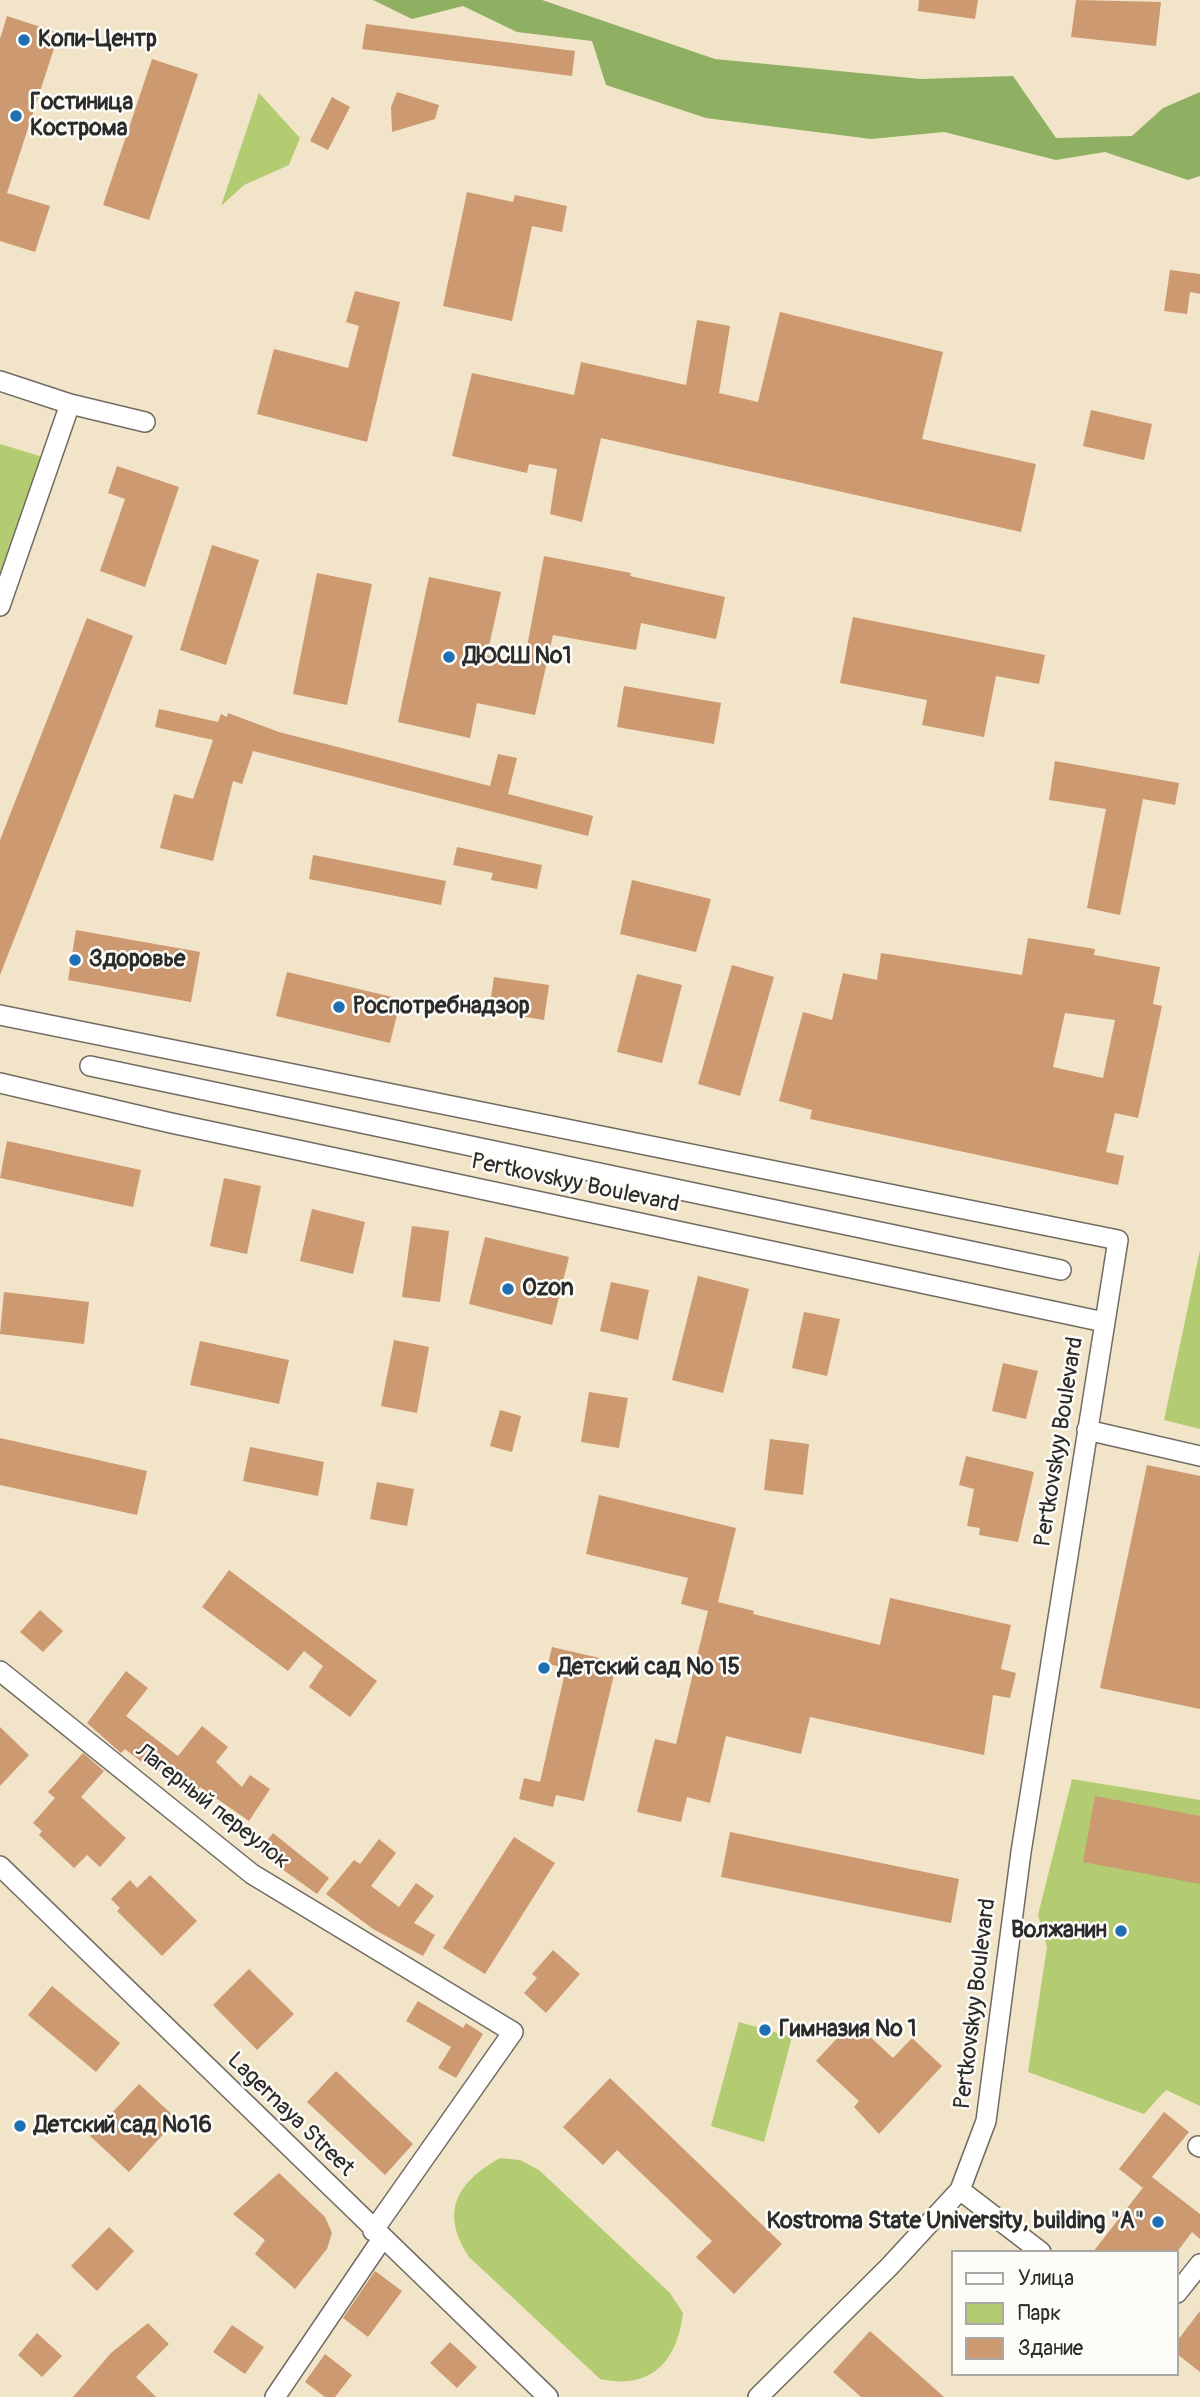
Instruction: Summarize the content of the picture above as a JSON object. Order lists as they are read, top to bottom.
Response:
{
  "streets": {
    "street": ["Pertkovskyy Boulevard", "Лагерный переулок", "Lagernaya Street"]
  },
  "crossings": [
    ["Лагерный переулок", "Lagernaya Street"]
  ],
  "places": [
    "Копи-Центр",
    "Гостиница Кострома",
    "ДЮСШ №1",
    "Здоровье",
    "Роспотребнадзор",
    "Ozon",
    "Детский сад № 15",
    "Волжанин",
    "Гимназия № 1",
    "Детский сад №16",
    "Kostroma State University, building \"A\""
  ],
  "legend": ["Улица", "Парк", "Здание"]
}
